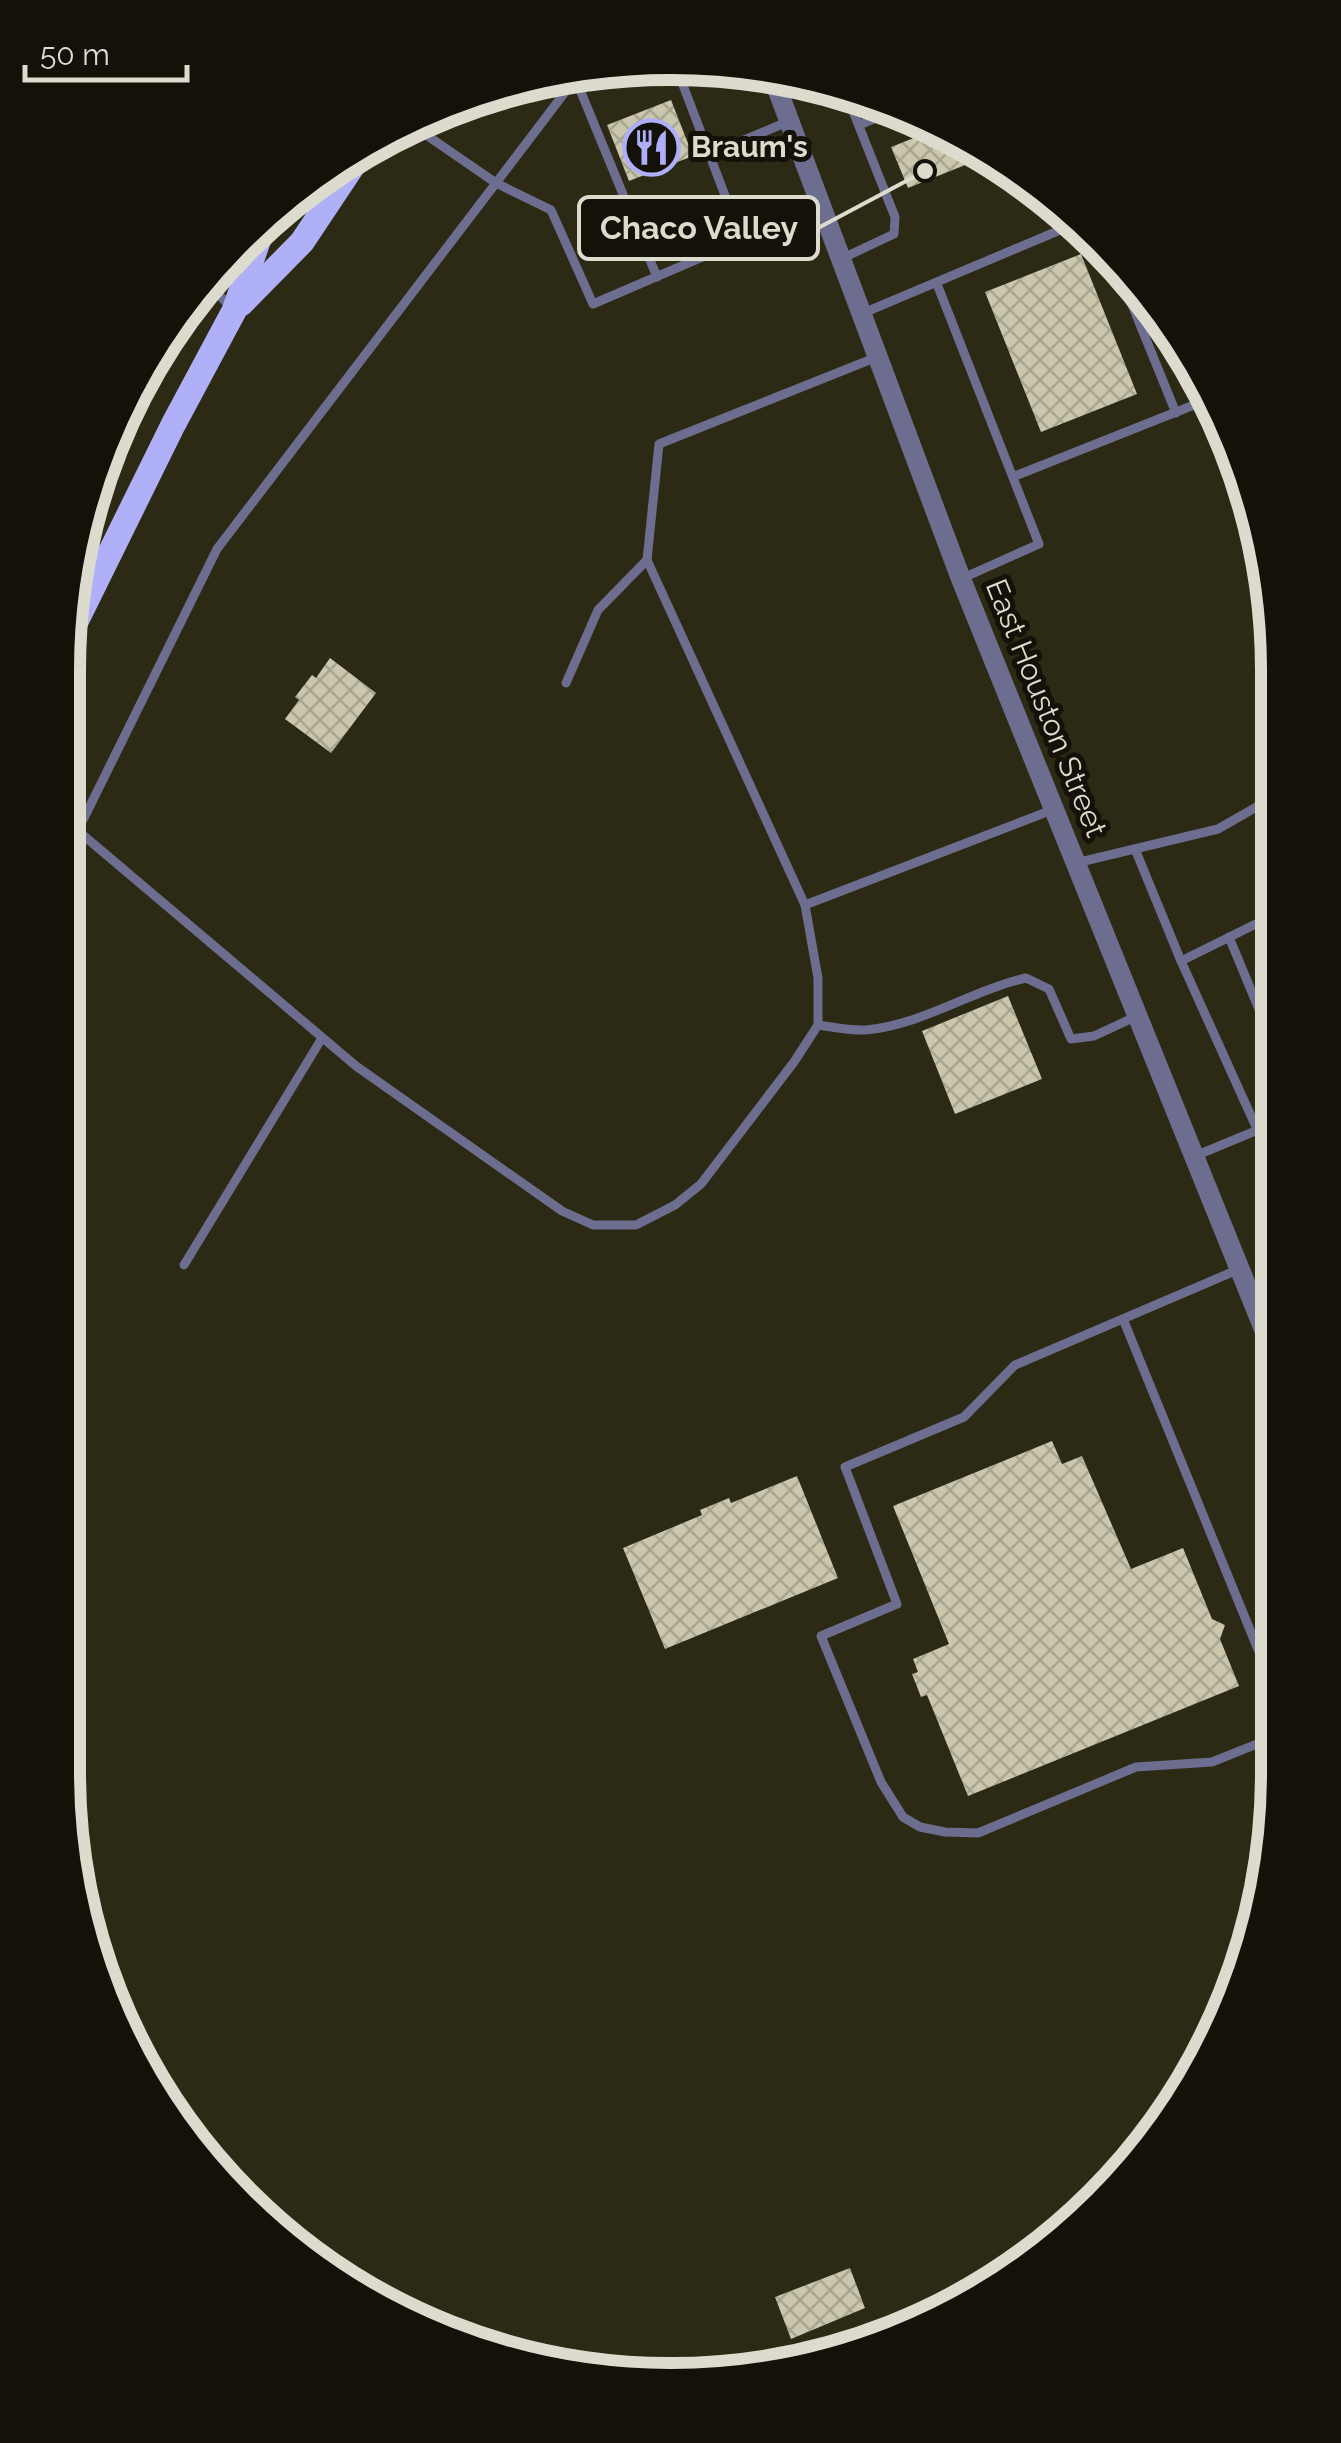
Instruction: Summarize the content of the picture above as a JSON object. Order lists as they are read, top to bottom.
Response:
{
  "streets": {
    "street": ["East Houston Street"]
  },
  "places": {
    "restaurant": ["Braum's"],
    "other": ["Chaco Valley"]
  },
  "scale_bar": "50 m"
}
